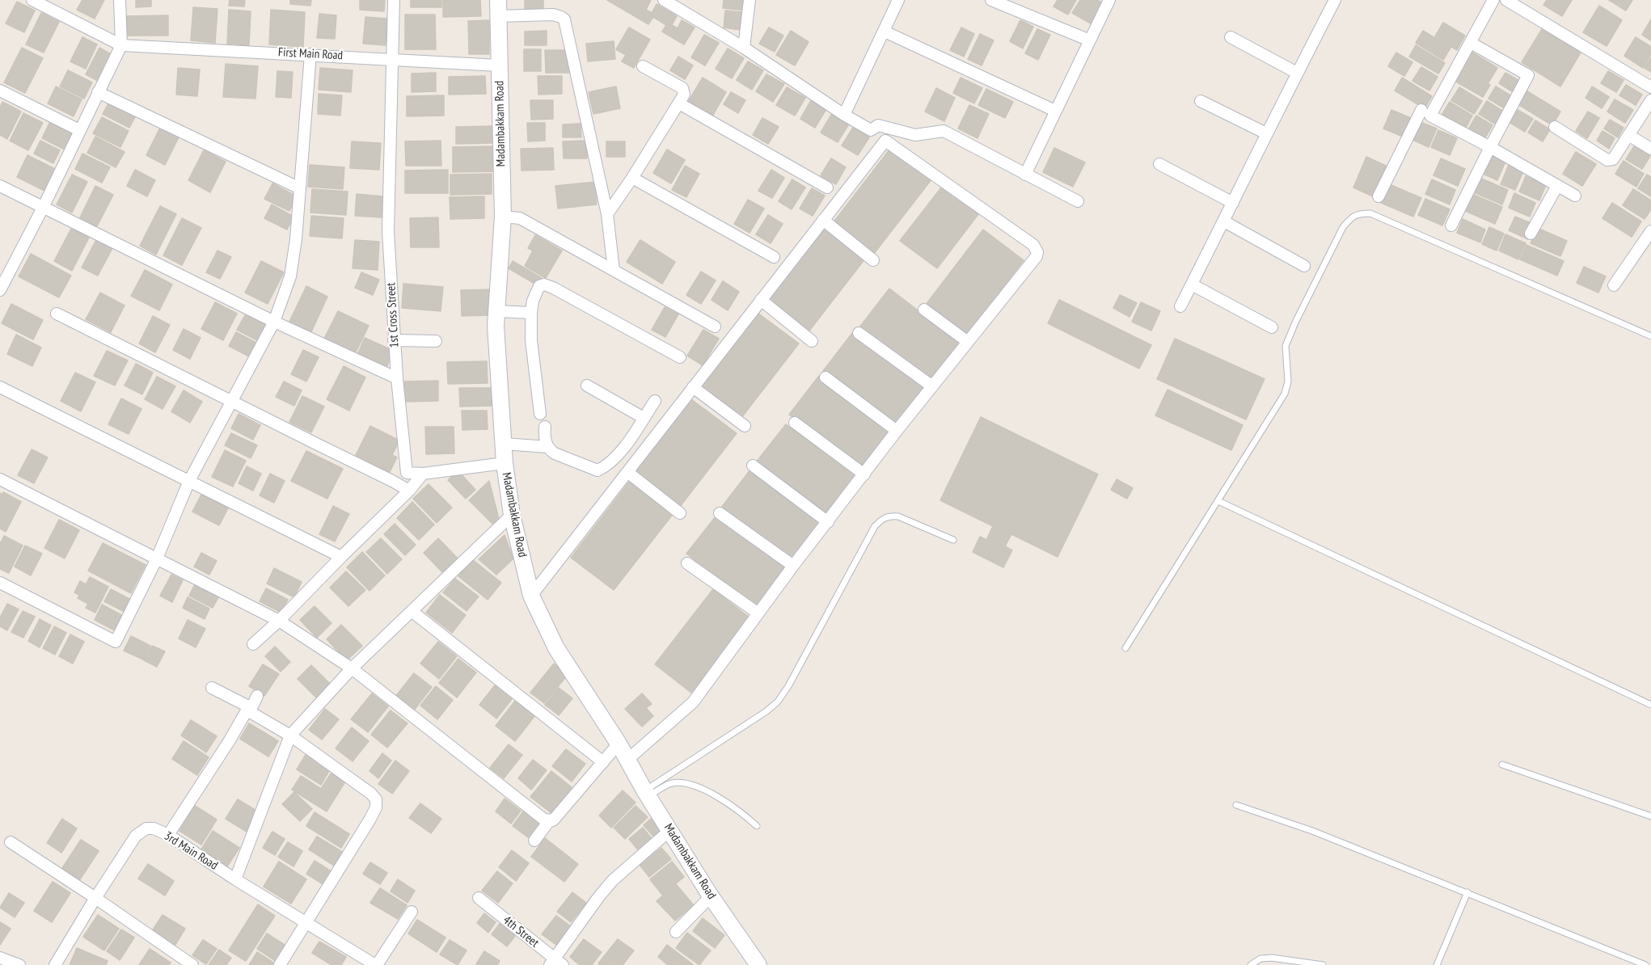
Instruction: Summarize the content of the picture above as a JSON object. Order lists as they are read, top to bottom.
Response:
{
  "streets": {
    "street": [
      "First Main Road",
      "Madambakkam Road",
      "1st Cross Street",
      "3rd Main Road",
      "4th Street"
    ]
  },
  "crossings": [
    ["First Main Road", "Madambakkam Road"],
    ["First Main Road", "1st Cross Street"]
  ]
}
